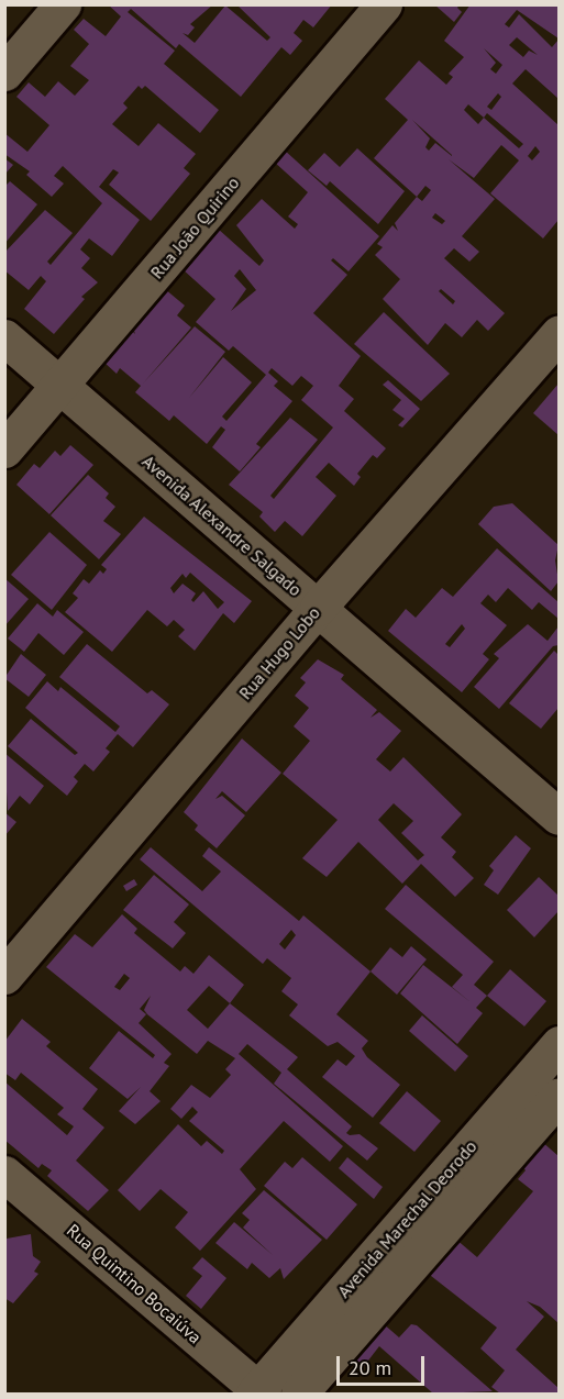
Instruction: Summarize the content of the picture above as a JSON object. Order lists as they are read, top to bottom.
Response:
{
  "streets": {
    "street": [
      "Rua João Quirino",
      "Avenida Alexandre Salgado",
      "Rua Hugo Lobo",
      "Avenida Marechal Deorodo",
      "Rua Quintino Bocaiúva"
    ]
  },
  "crossings": [
    ["Rua João Quirino", "Avenida Alexandre Salgado"],
    ["Avenida Alexandre Salgado", "Rua Hugo Lobo"],
    ["Avenida Marechal Deorodo", "Rua Quintino Bocaiúva"]
  ],
  "scale_bar": "20 m"
}
